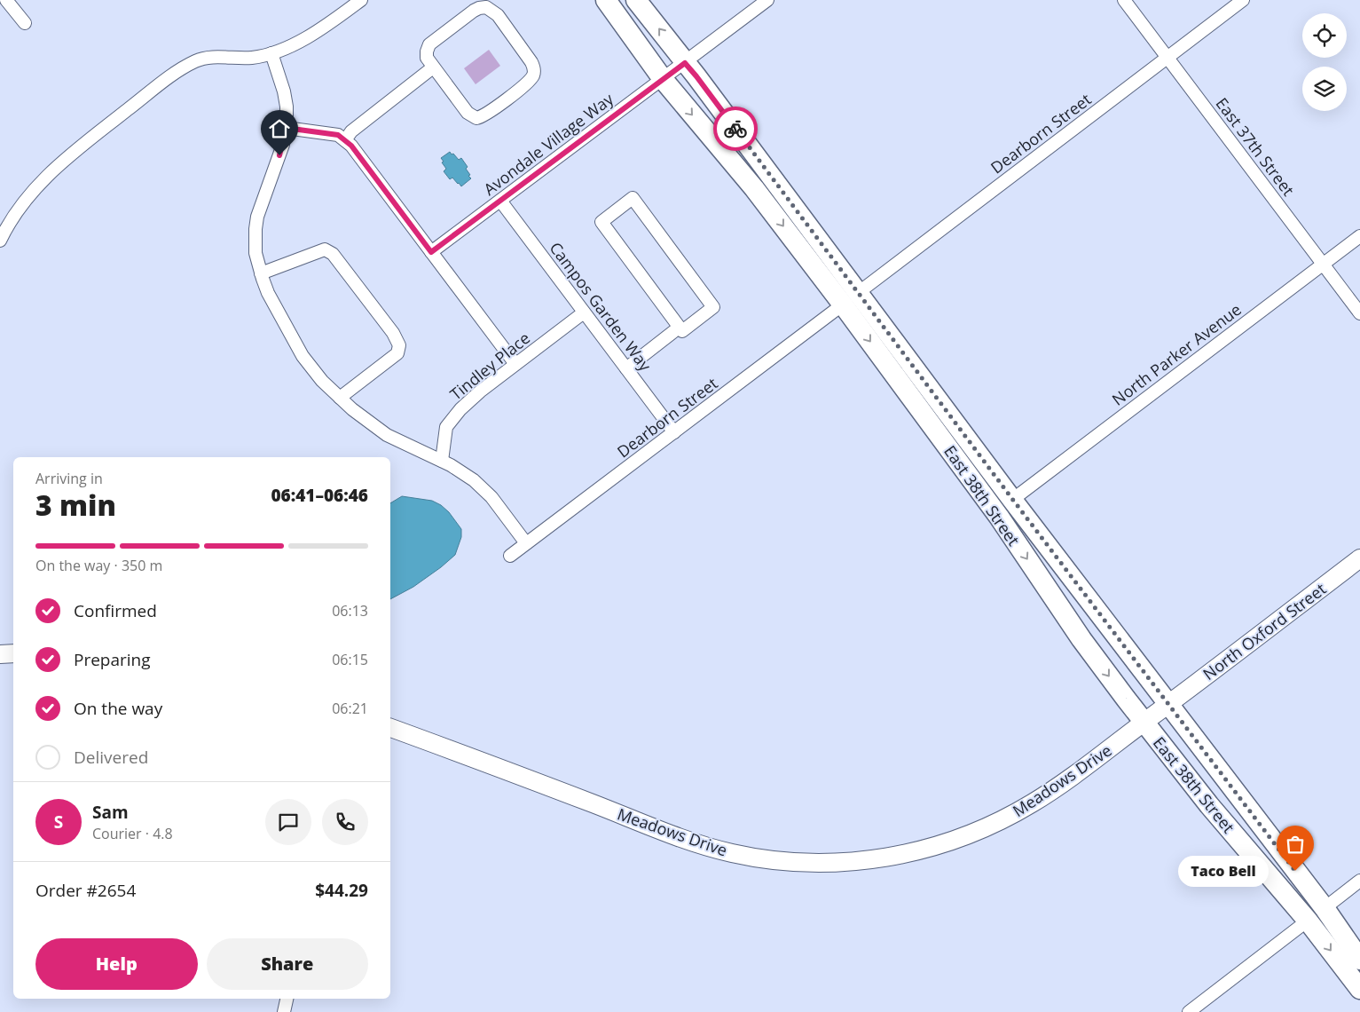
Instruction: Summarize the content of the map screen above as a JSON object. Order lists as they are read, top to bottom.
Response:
{
  "streets": {
    "main road": ["East 38th Street"],
    "street": [
      "Dearborn Street",
      "Avondale Village Way",
      "East 37th Street",
      "Campos Garden Way",
      "North Parker Avenue",
      "Tindley Place",
      "North Oxford Street",
      "Meadows Drive"
    ]
  },
  "crossings": [
    ["Dearborn Street", "East 37th Street"],
    ["Dearborn Street", "Campos Garden Way"],
    ["Dearborn Street", "East 38th Street"],
    ["Avondale Village Way", "Campos Garden Way"],
    ["Avondale Village Way", "East 38th Street"],
    ["East 37th Street", "North Parker Avenue"],
    ["Campos Garden Way", "Tindley Place"],
    ["North Parker Avenue", "East 38th Street"],
    ["East 38th Street", "North Oxford Street"],
    ["East 38th Street", "Meadows Drive"],
    ["North Oxford Street", "Meadows Drive"]
  ],
  "places": ["Taco Bell"],
  "page": {
    "heading": ["3 min", "Arriving in", "06:41–06:46"],
    "panel": [
      "Sam",
      "Courier · 4.8",
      "Order #2654",
      "$44.29"
    ],
    "bar": "On the way · 350 m",
    "list": [
      ["Confirmed", "06:13"],
      ["Preparing", "06:15"],
      ["On the way", "06:21"],
      "Delivered"
    ],
    "round": "S",
    "bubble": "Taco Bell",
    "buttons": ["Help", "Share"]
  }
}
